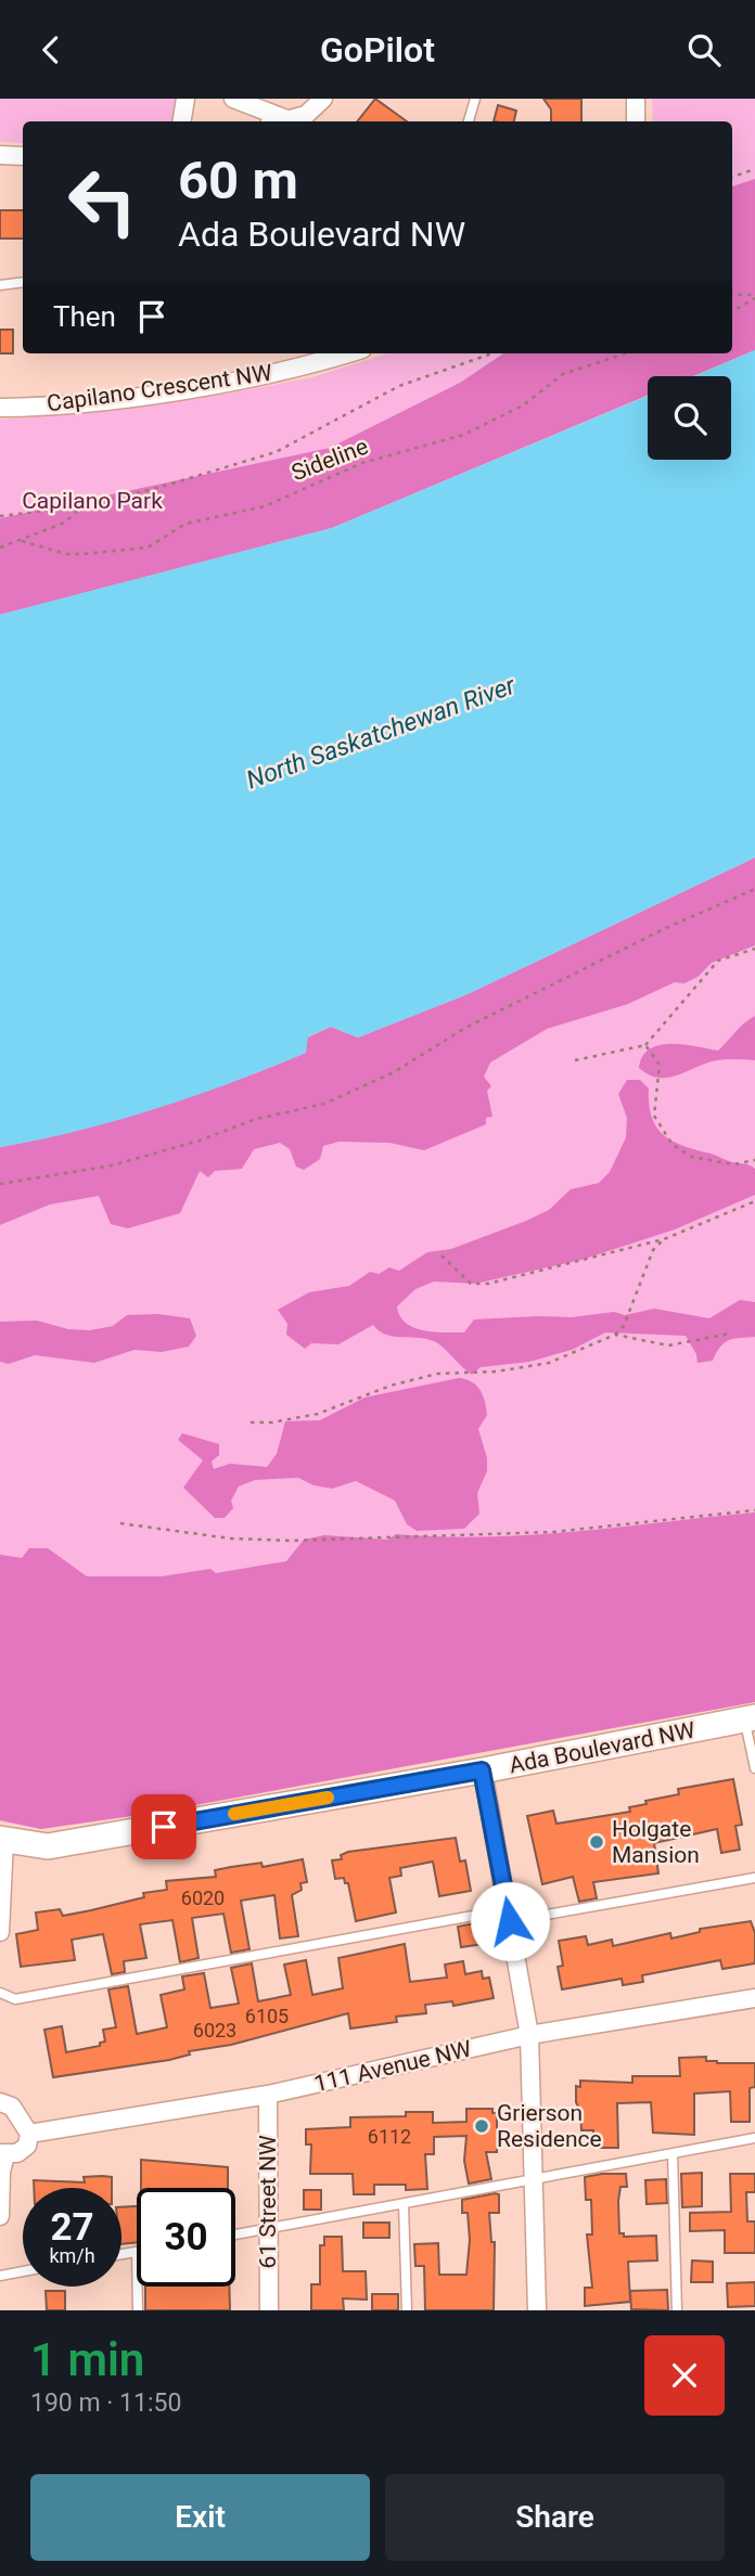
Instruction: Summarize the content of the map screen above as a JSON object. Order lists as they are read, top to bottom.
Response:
{
  "streets": {
    "street": [
      "Capilano Crescent NW",
      "Ada Boulevard NW",
      "111 Avenue NW",
      "61 Street NW"
    ],
    "path": ["Sideline"]
  },
  "crossings": [
    ["111 Avenue NW", "61 Street NW"]
  ],
  "water": ["North Saskatchewan River"],
  "parks": ["Capilano Park"],
  "places": ["Holgate Mansion", "Grierson Residence"],
  "house_numbers": [
    "6020",
    "6105",
    "6023",
    "6112"
  ],
  "page": {
    "header": "GoPilot",
    "turn": ["60 m", "Ada Boulevard NW"],
    "then": "Then",
    "speed": "27 km/h",
    "limit": "30",
    "heading": ["1 min", "190 m · 11:50"],
    "buttons": ["Exit", "Share"]
  }
}
